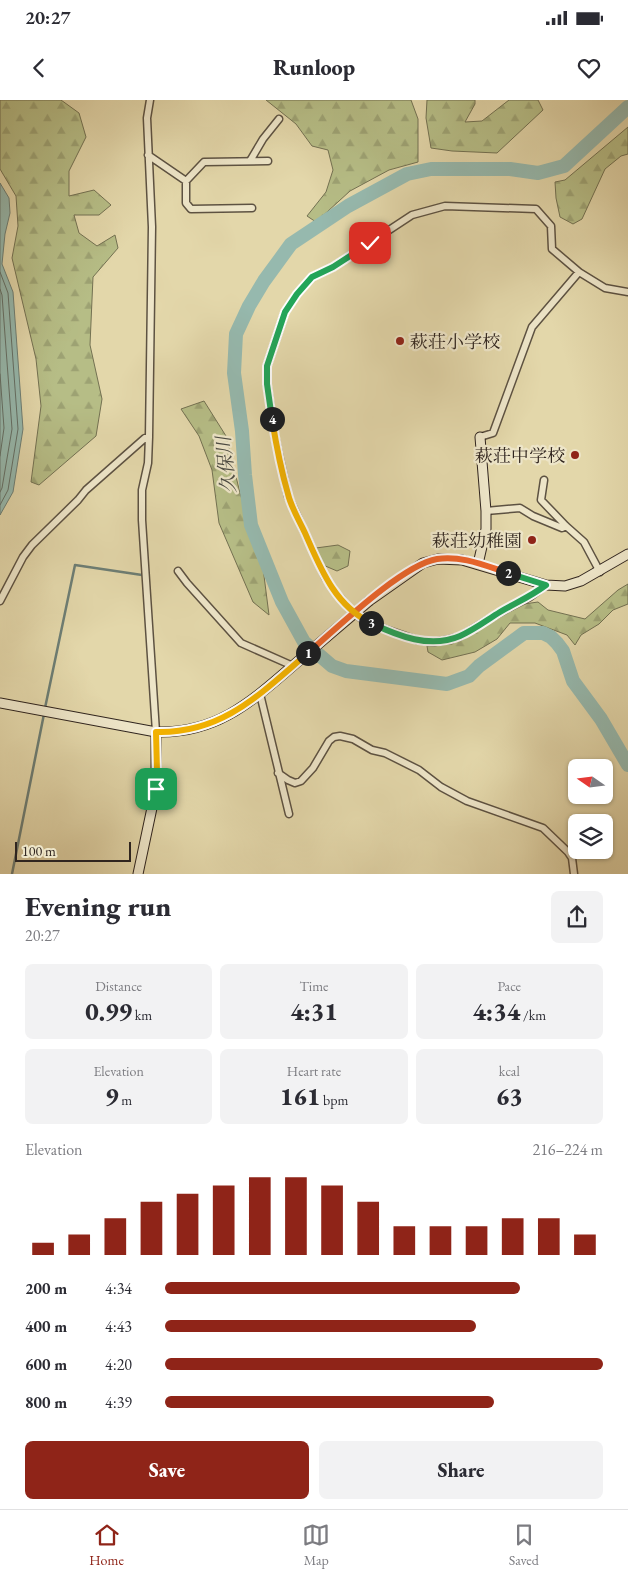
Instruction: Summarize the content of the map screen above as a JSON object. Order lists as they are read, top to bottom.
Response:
{
  "water": ["久保川"],
  "places": ["萩荘小学校", "萩荘中学校", "萩荘幼稚園"],
  "scale_bar": "100 m",
  "north": "left",
  "page": {
    "status": "20:27",
    "header": "Runloop",
    "pins": [
      "4",
      "2",
      "3",
      "1"
    ],
    "scale": "100 m",
    "heading": ["Evening run", "20:27"],
    "stats": [
      ["Distance", "0.99 km"],
      ["Time", "4:31"],
      ["Pace", "4:34 /km"],
      ["Elevation", "9 m"],
      ["Heart rate", "161 bpm"],
      ["kcal", "63"]
    ],
    "chart": ["Elevation", "216–224 m"],
    "list": [
      {
        "name": "200 m",
        "note": "4:34"
      },
      {
        "name": "400 m",
        "note": "4:43"
      },
      {
        "name": "600 m",
        "note": "4:20"
      },
      {
        "name": "800 m",
        "note": "4:39"
      }
    ],
    "buttons": ["Save", "Share"],
    "tabs": ["Home", "Map", "Saved"]
  }
}
